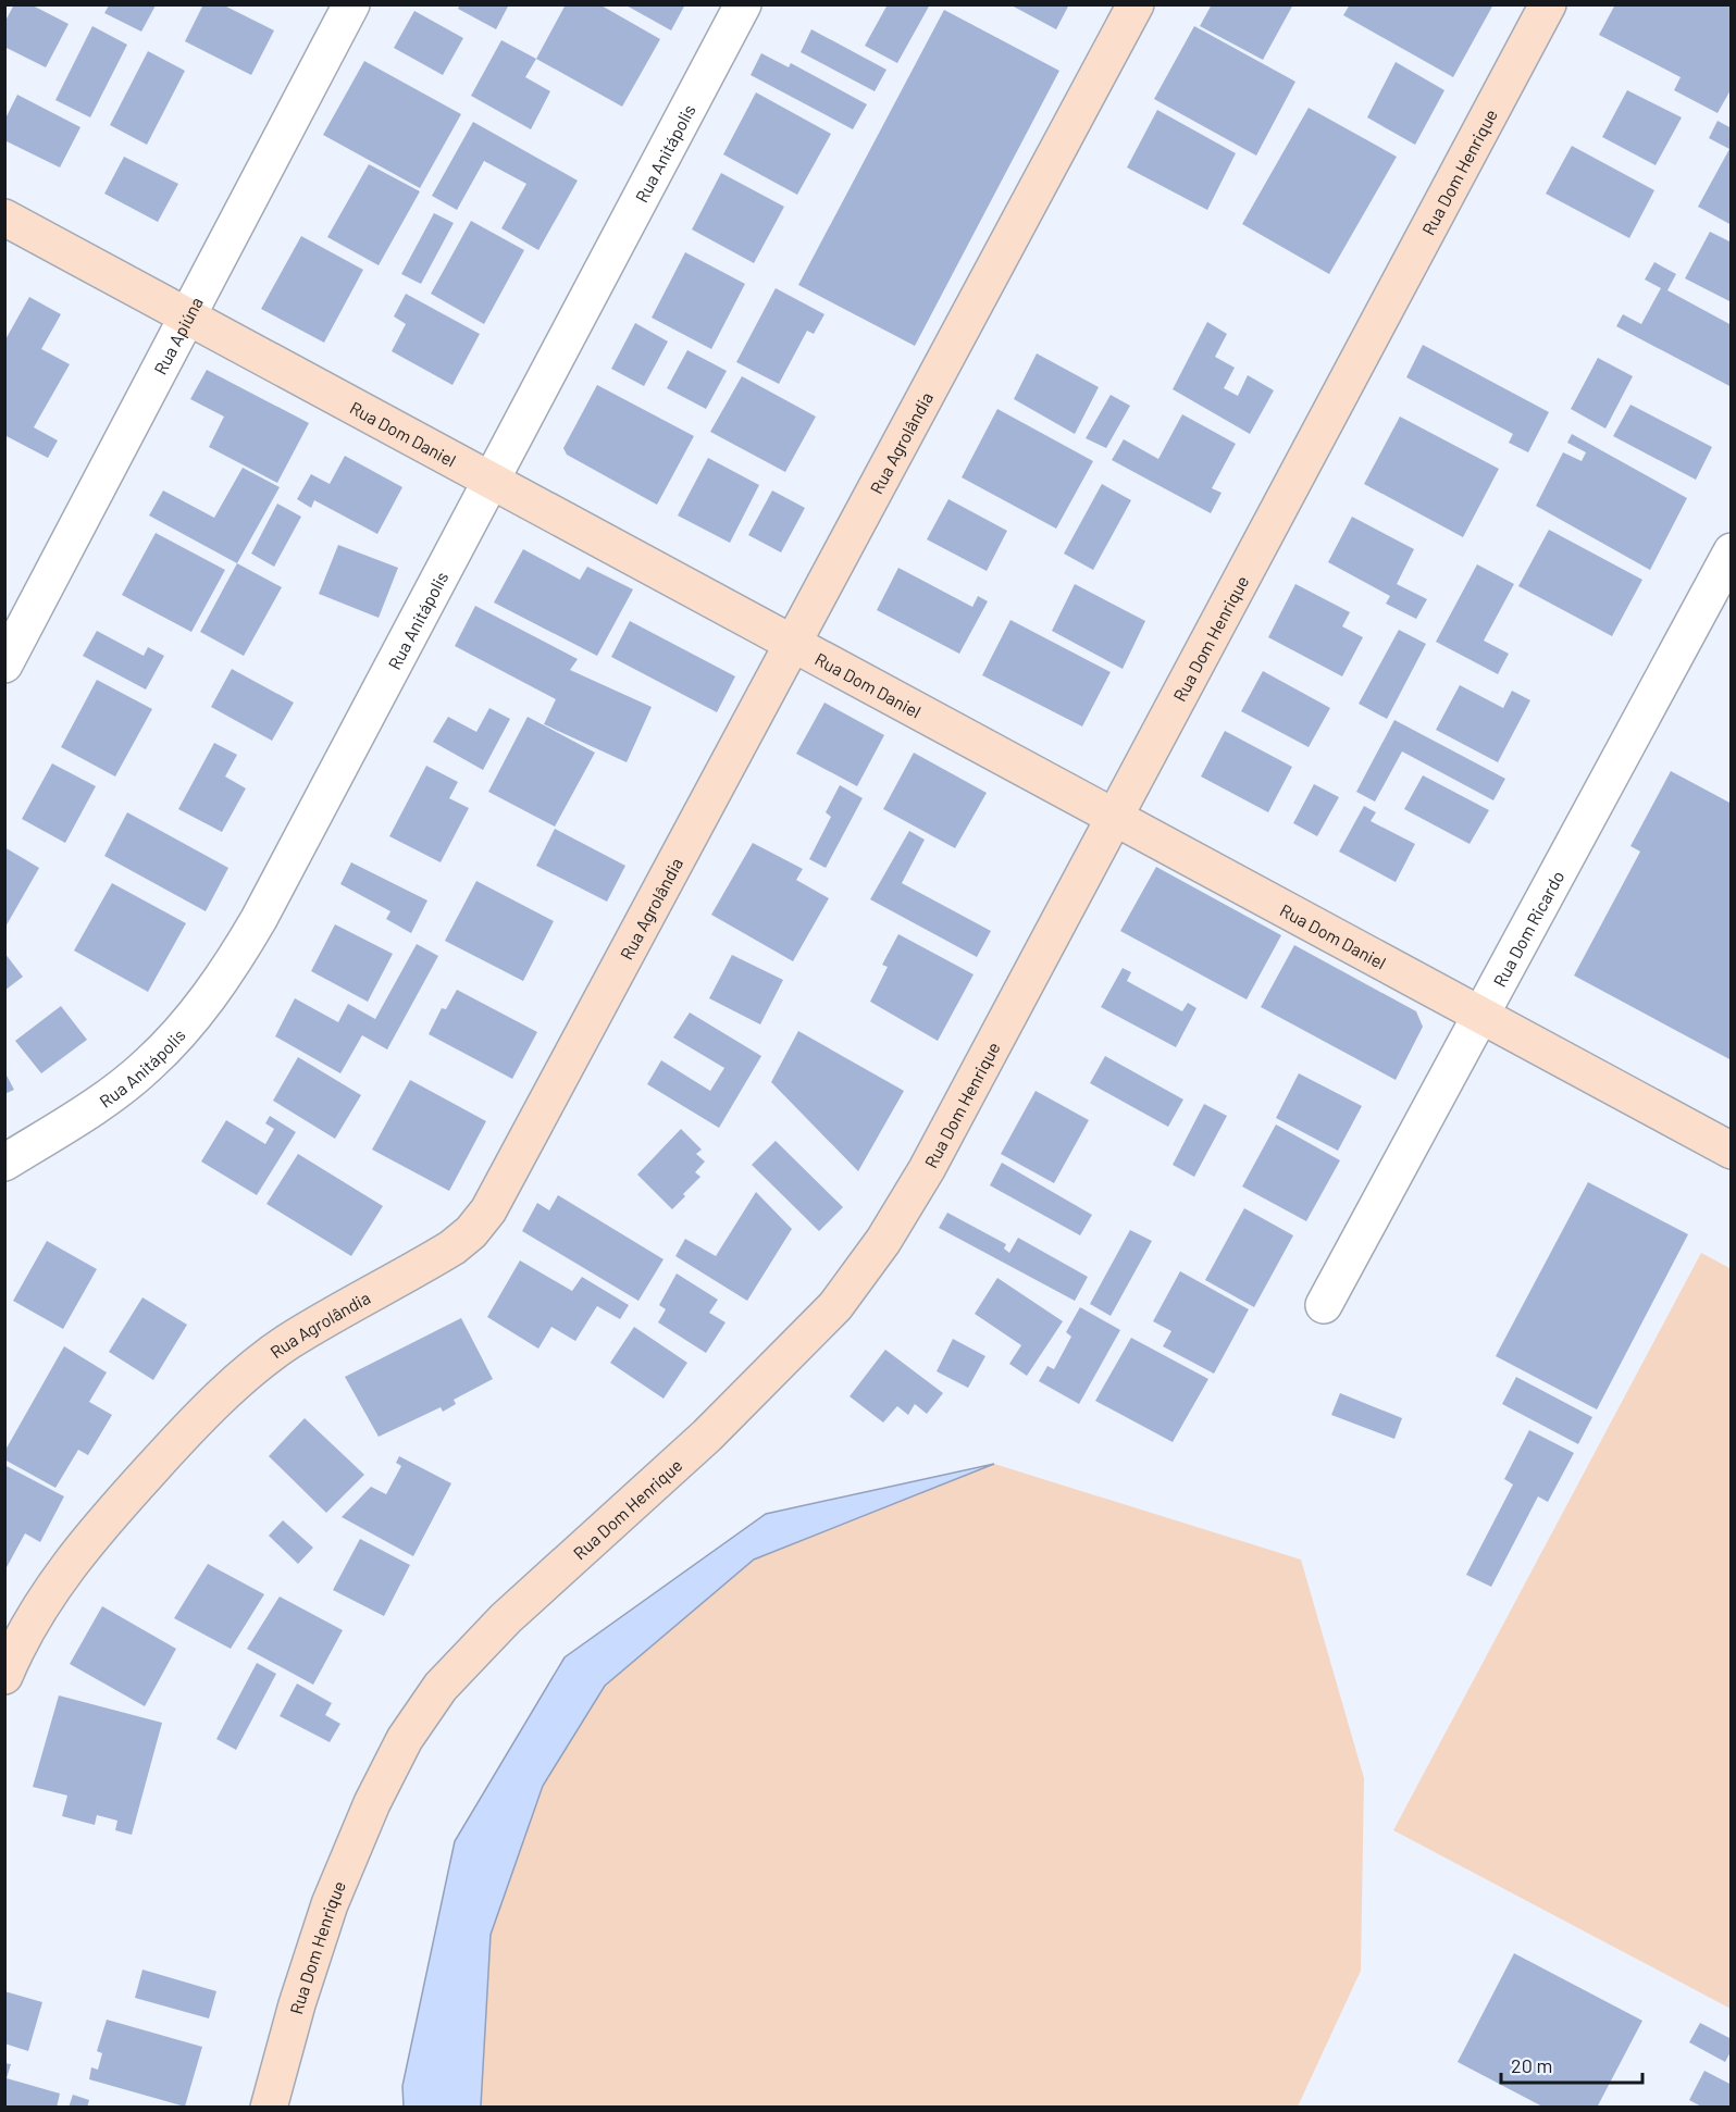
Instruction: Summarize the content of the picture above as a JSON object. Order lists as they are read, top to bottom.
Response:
{
  "streets": {
    "street": [
      "Rua Anitápolis",
      "Rua Dom Henrique",
      "Rua Apiúna",
      "Rua Dom Daniel",
      "Rua Agrolândia",
      "Rua Dom Ricardo"
    ]
  },
  "crossings": [
    ["Rua Anitápolis", "Rua Dom Daniel"],
    ["Rua Dom Henrique", "Rua Dom Daniel"],
    ["Rua Apiúna", "Rua Dom Daniel"],
    ["Rua Dom Daniel", "Rua Agrolândia"],
    ["Rua Dom Daniel", "Rua Dom Ricardo"]
  ],
  "scale_bar": "20 m"
}
